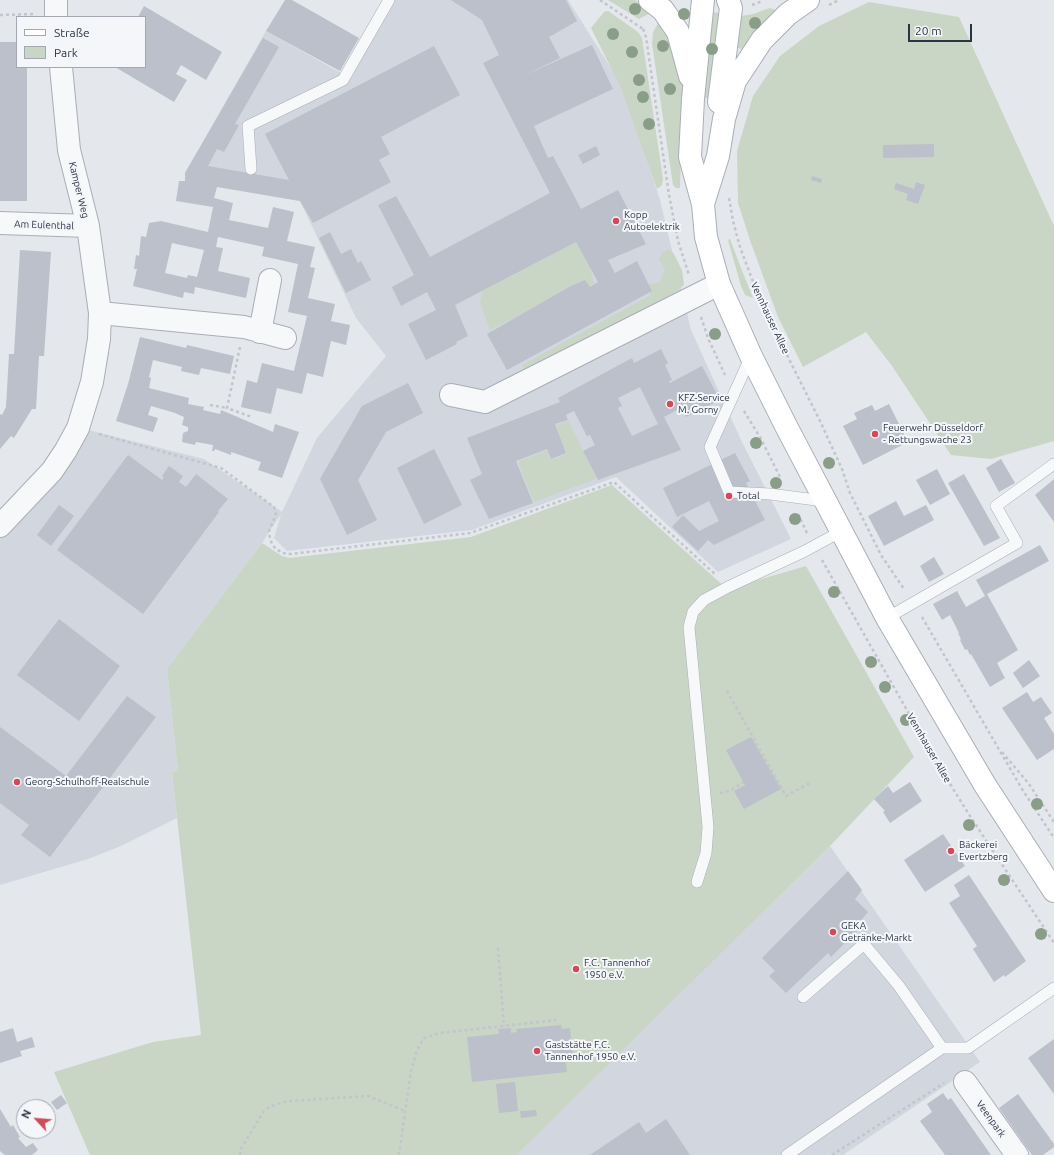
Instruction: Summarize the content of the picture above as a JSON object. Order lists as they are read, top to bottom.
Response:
{
  "streets": {
    "street": ["Kamper Weg", "Am Eulenthal", "Veenpark"],
    "path": ["Vennhauser Allee"]
  },
  "crossings": [
    ["Kamper Weg", "Am Eulenthal"]
  ],
  "places": [
    "Kopp Autoelektrik",
    "KFZ-Service M. Gorny",
    "Feuerwehr Düsseldorf - Rettungswache 23",
    "Total",
    "Georg-Schulhoff-Realschule",
    "Bäckerei Evertzberg",
    "GEKA Getränke-Markt",
    "F.C. Tannenhof 1950 e.V.",
    "Gaststätte F.C. Tannenhof 1950 e.V."
  ],
  "legend": ["Straße", "Park"],
  "scale_bar": "20 m",
  "north": "top left"
}
